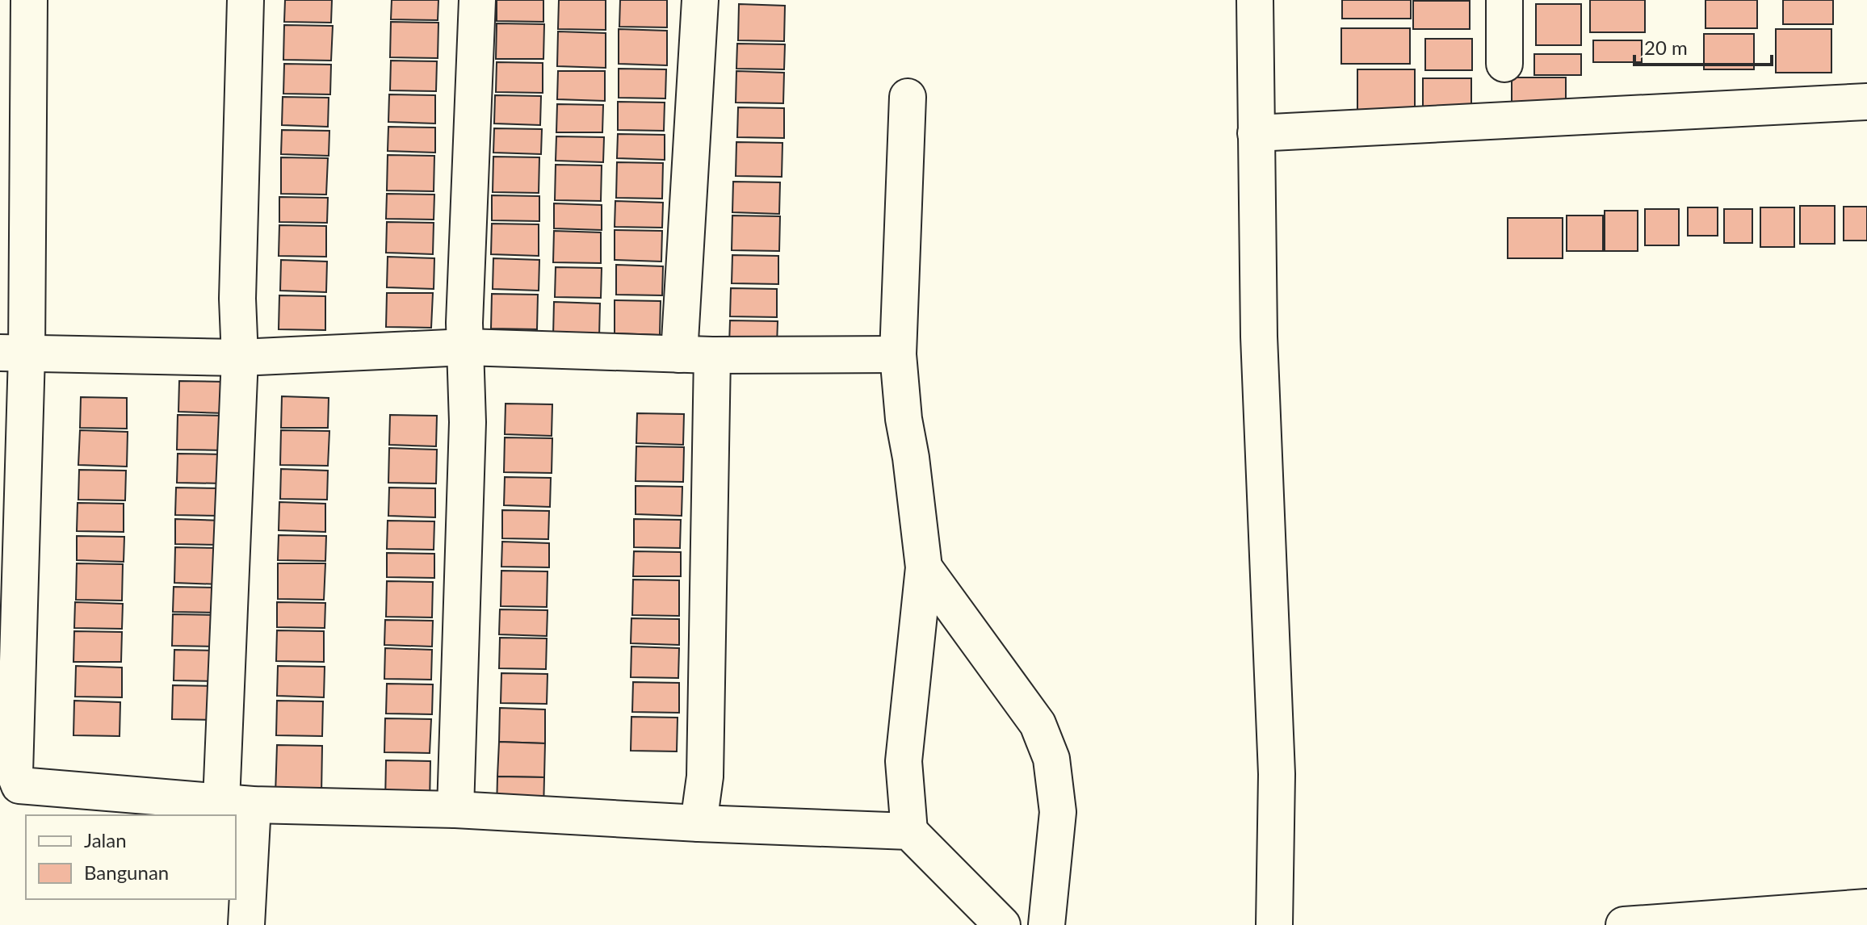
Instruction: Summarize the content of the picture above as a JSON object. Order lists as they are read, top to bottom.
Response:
{
  "legend": ["Jalan", "Bangunan"],
  "scale_bar": "20 m"
}
